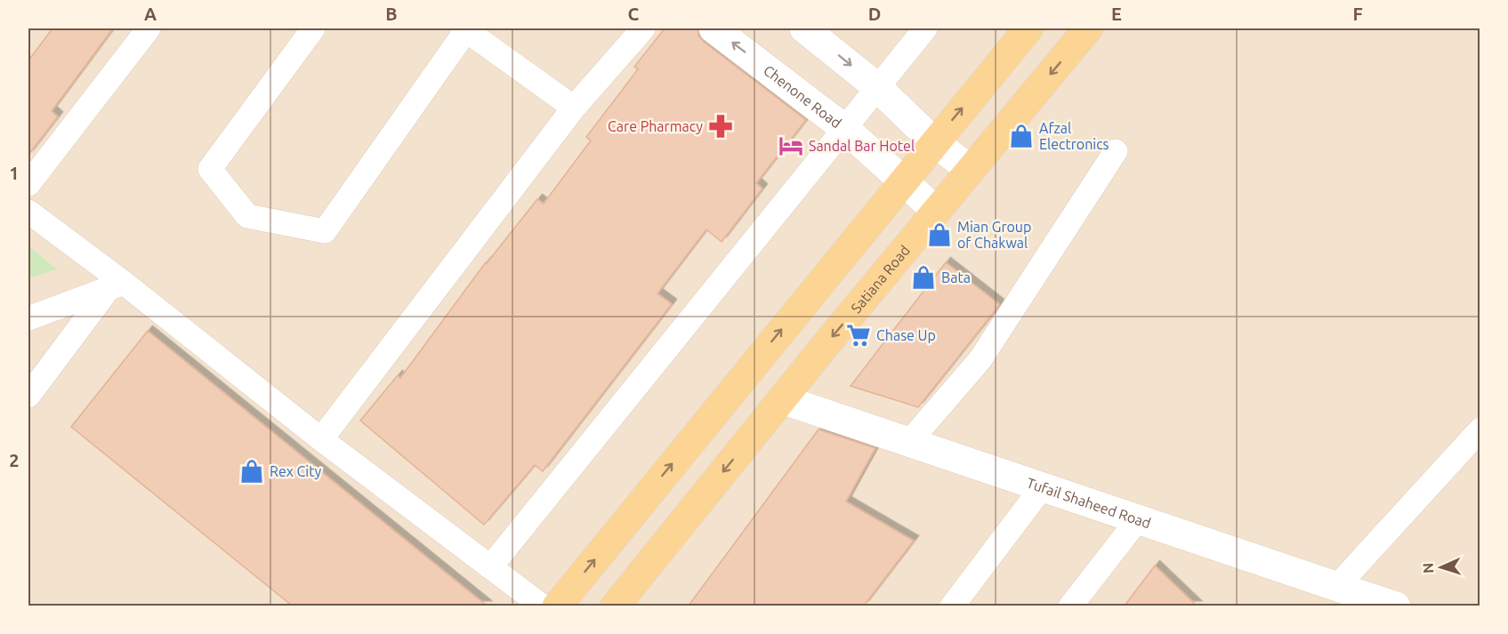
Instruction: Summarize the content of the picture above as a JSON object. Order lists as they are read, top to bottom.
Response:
{
  "streets": {
    "main road": ["Satiana Road"],
    "street": ["Chenone Road", "Tufail Shaheed Road"]
  },
  "crossings": [
    ["Chenone Road", "Satiana Road"],
    ["Satiana Road", "Tufail Shaheed Road"]
  ],
  "places": {
    "pharmacy": ["Care Pharmacy"],
    "shop": [
      "Afzal Electronics",
      "Mian Group of Chakwal",
      "Bata",
      "Rex City"
    ],
    "hotel": ["Sandal Bar Hotel"],
    "supermarket": ["Chase Up"]
  },
  "north": "left",
  "grid": {
    "columns": [
      "A",
      "B",
      "C",
      "D",
      "E",
      "F"
    ],
    "rows": ["1", "2"]
  }
}
